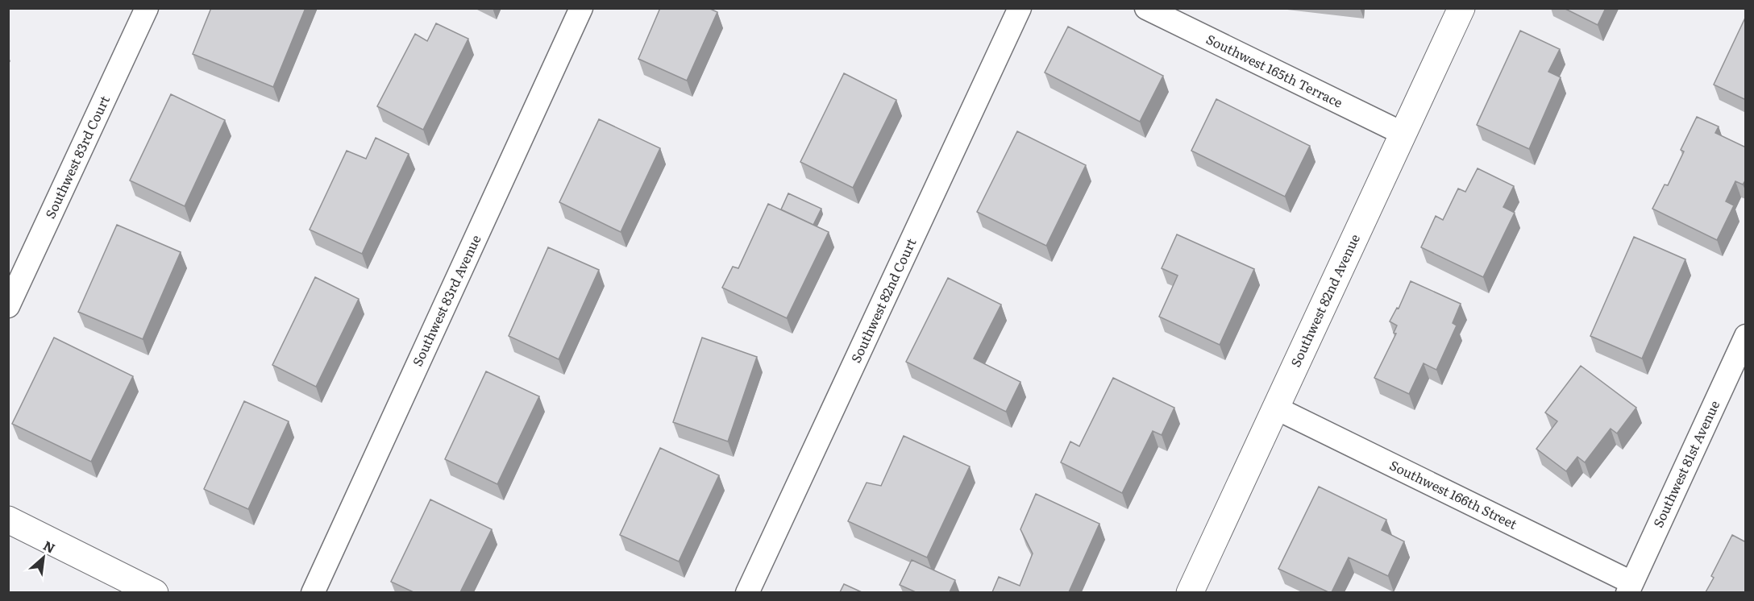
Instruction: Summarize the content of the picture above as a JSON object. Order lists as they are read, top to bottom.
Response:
{
  "streets": {
    "street": [
      "Southwest 165th Terrace",
      "Southwest 83rd Court",
      "Southwest 83rd Avenue",
      "Southwest 82nd Court",
      "Southwest 82nd Avenue",
      "Southwest 81st Avenue",
      "Southwest 166th Street"
    ]
  },
  "crossings": [
    ["Southwest 165th Terrace", "Southwest 82nd Avenue"],
    ["Southwest 82nd Avenue", "Southwest 166th Street"],
    ["Southwest 81st Avenue", "Southwest 166th Street"]
  ],
  "north": "top right"
}
